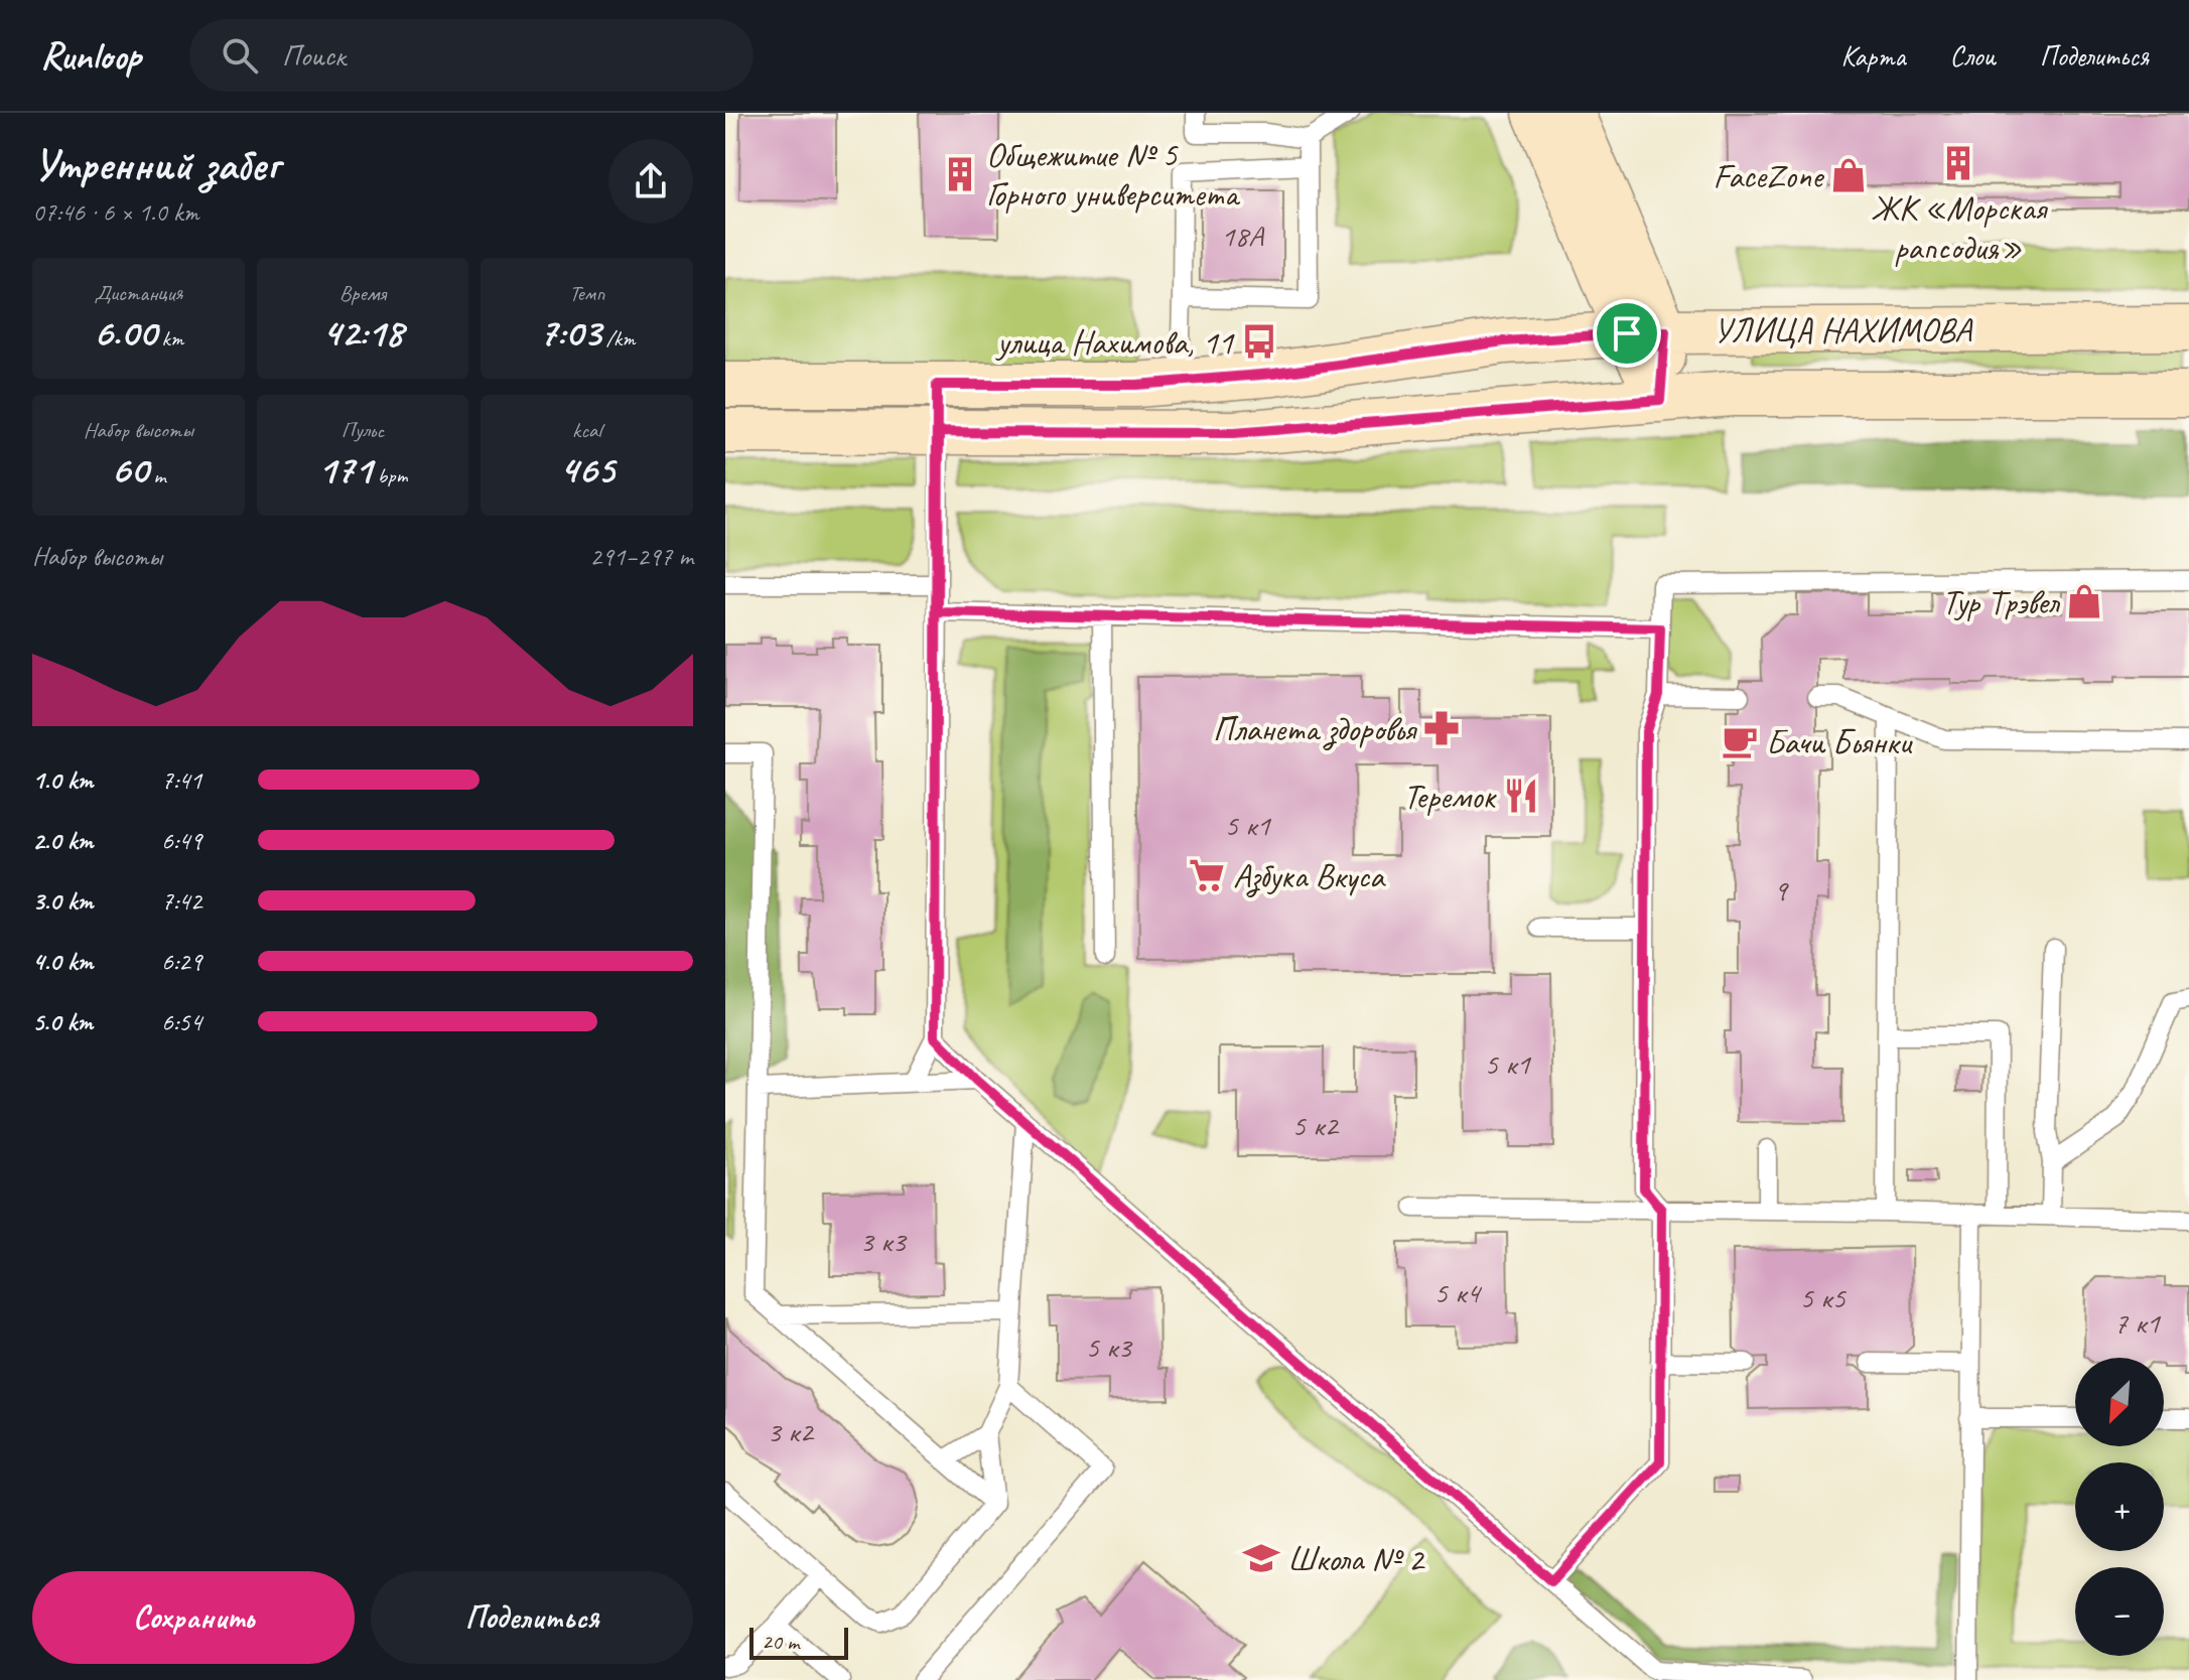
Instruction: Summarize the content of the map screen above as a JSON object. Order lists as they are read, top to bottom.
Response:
{
  "streets": {
    "main road": ["УЛИЦА НАХИМОВА"]
  },
  "places": {
    "building": ["ЖК «Морская рапсодия»", "Общежитие № 5 Горного университета"],
    "shop": ["FaceZone", "Тур Трэвел"],
    "bus stop": ["улица Нахимова, 11"],
    "pharmacy": ["Планета здоровья"],
    "cafe": ["Бачи Бьянки"],
    "restaurant": ["Теремок"],
    "supermarket": ["Азбука Вкуса"],
    "school or university": ["Школа № 2"]
  },
  "house_numbers": [
    "18А",
    "5 к1",
    "9",
    "5 к1",
    "5 к2",
    "3 к3",
    "5 к4",
    "5 к5",
    "7 к1",
    "5 к3",
    "3 к2"
  ],
  "scale_bar": "20 m",
  "north": "bottom left",
  "page": {
    "header": "Runloop",
    "search": "Поиск",
    "nav": ["Карта", "Слои", "Поделиться"],
    "heading": ["Утренний забег", "07:46 · 6 × 1.0 km"],
    "stats": [
      ["Дистанция", "6.00 km"],
      ["Время", "42:18"],
      ["Темп", "7:03 /km"],
      ["Набор высоты", "60 m"],
      ["Пульс", "171 bpm"],
      ["kcal", "465"]
    ],
    "chart": ["Набор высоты", "291–297 m"],
    "list": [
      {
        "name": "1.0 km",
        "note": "7:41"
      },
      {
        "name": "2.0 km",
        "note": "6:49"
      },
      {
        "name": "3.0 km",
        "note": "7:42"
      },
      {
        "name": "4.0 km",
        "note": "6:29"
      },
      {
        "name": "5.0 km",
        "note": "6:54"
      }
    ],
    "map_buttons": ["+", "−"],
    "buttons": ["Сохранить", "Поделиться"],
    "scale": "20 m"
  }
}
